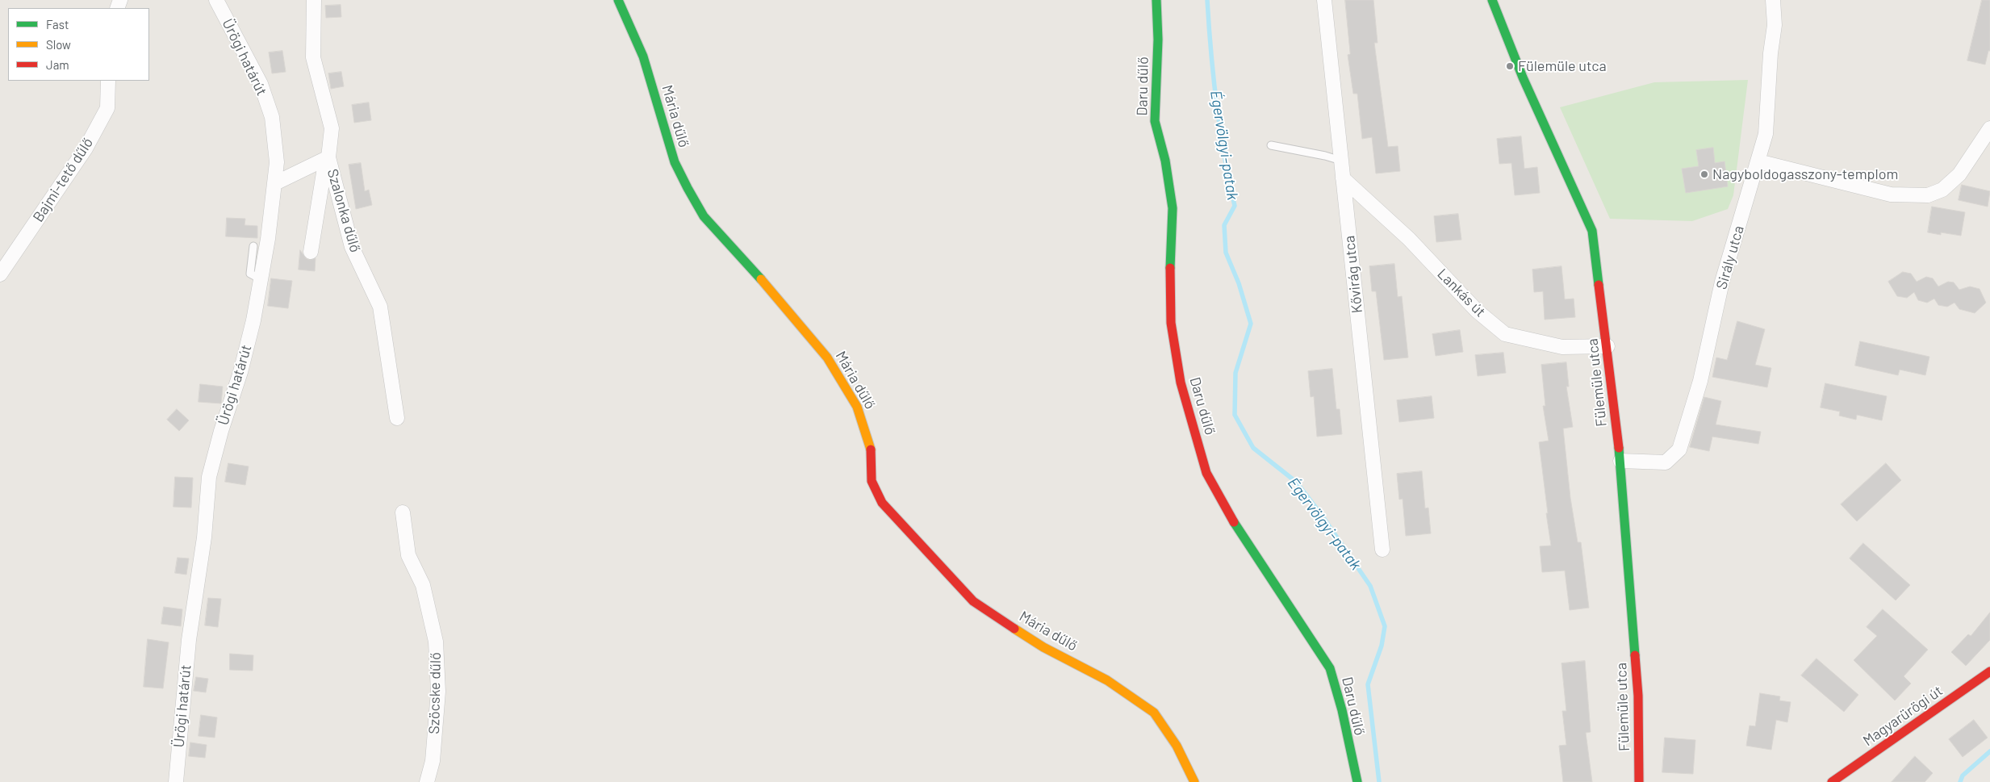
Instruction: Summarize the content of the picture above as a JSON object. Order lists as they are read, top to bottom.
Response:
{
  "streets": {
    "street": [
      "Ürögi határút",
      "Daru dűlő",
      "Mária dűlő",
      "Bajmi-tető dűlő",
      "Szalonka dűlő",
      "Sirály utca",
      "Kővirág utca",
      "Lankás út",
      "Fülemüle utca",
      "Szöcske dűlő",
      "Magyarürögi út"
    ]
  },
  "crossings": [
    ["Sirály utca", "Fülemüle utca"],
    ["Kővirág utca", "Lankás út"],
    ["Lankás út", "Fülemüle utca"]
  ],
  "water": ["Égervölgyi-patak"],
  "places": ["Fülemüle utca", "Nagyboldogasszony-templom"],
  "legend": ["Fast", "Slow", "Jam"]
}
